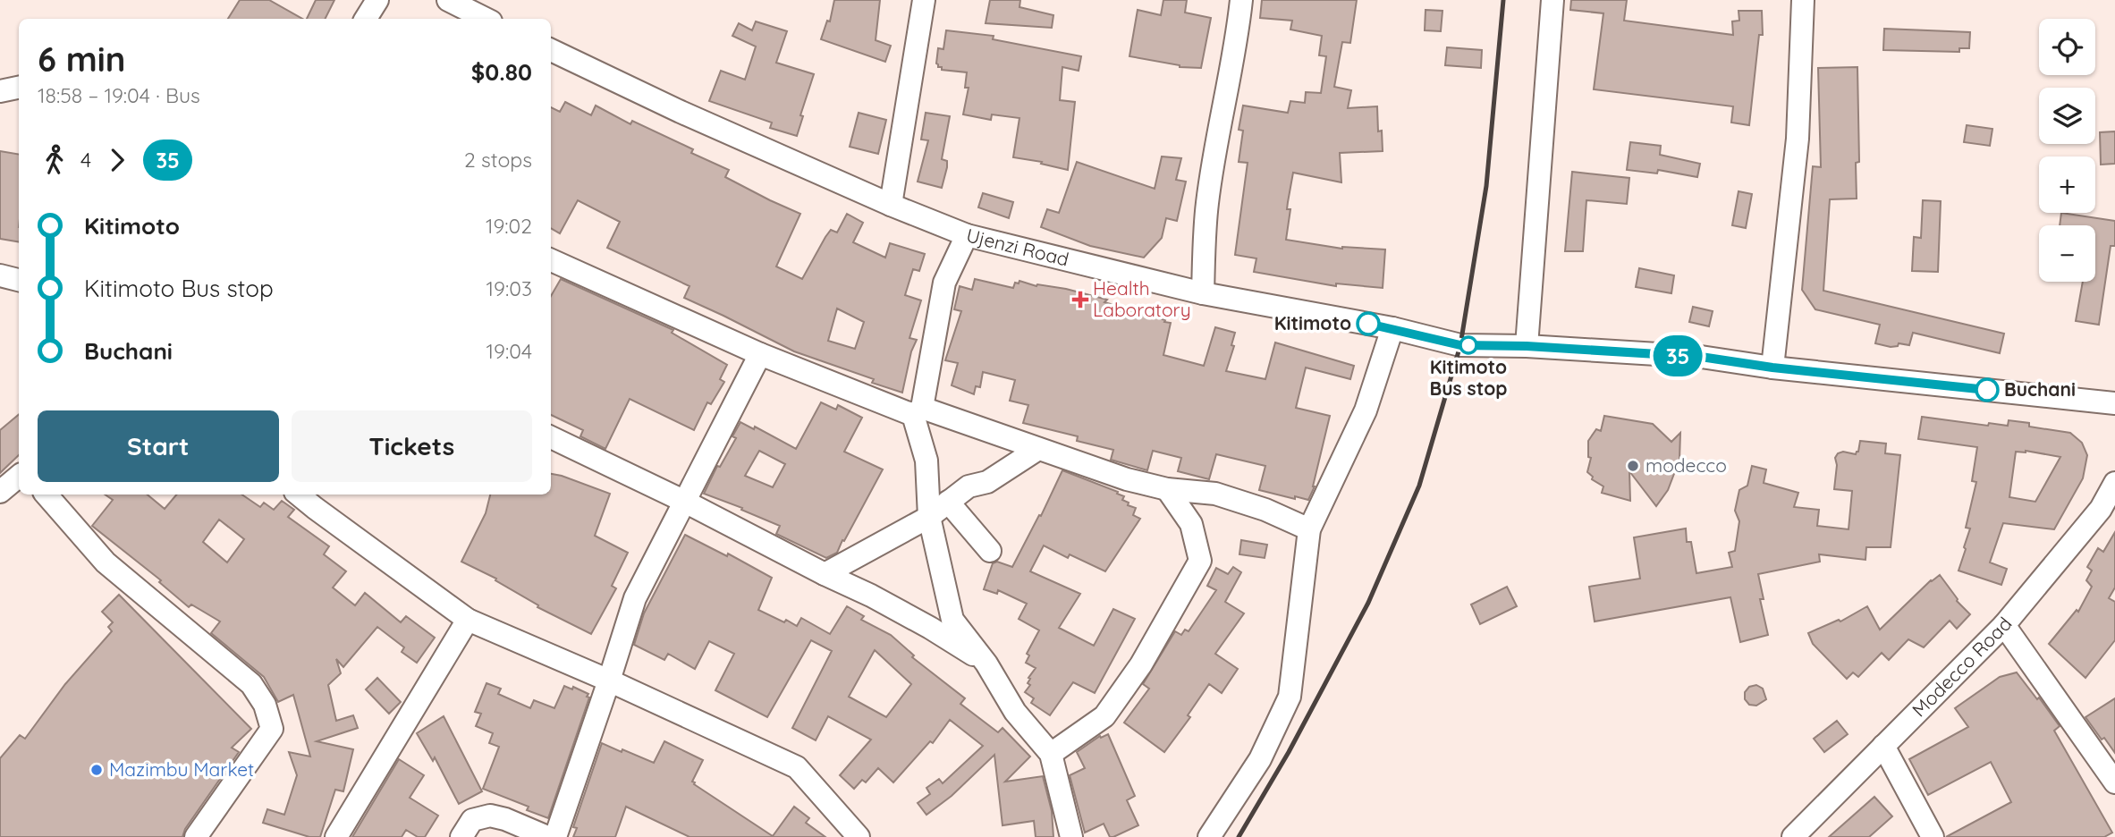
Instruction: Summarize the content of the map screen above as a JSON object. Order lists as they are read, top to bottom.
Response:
{
  "streets": {
    "street": ["Ujenzi Road", "Modecco Road"]
  },
  "places": {
    "health": ["Health Laboratory"],
    "other": [
      "Kitimoto",
      "Kitimoto Bus stop",
      "Buchani",
      "modecco",
      "Mazimbu Market"
    ]
  },
  "lines": ["bus line 35"],
  "page": {
    "on_map": "35",
    "map_buttons": ["+", "−"],
    "heading": ["6 min", "18:58 – 19:04 · Bus", "$0.80"],
    "legs": ["4", "35", "2 stops"],
    "list": [
      {
        "name": "Kitimoto",
        "value": "19:02"
      },
      {
        "name": "Kitimoto Bus stop",
        "value": "19:03"
      },
      {
        "name": "Buchani",
        "value": "19:04"
      }
    ],
    "buttons": ["Start", "Tickets"]
  }
}
